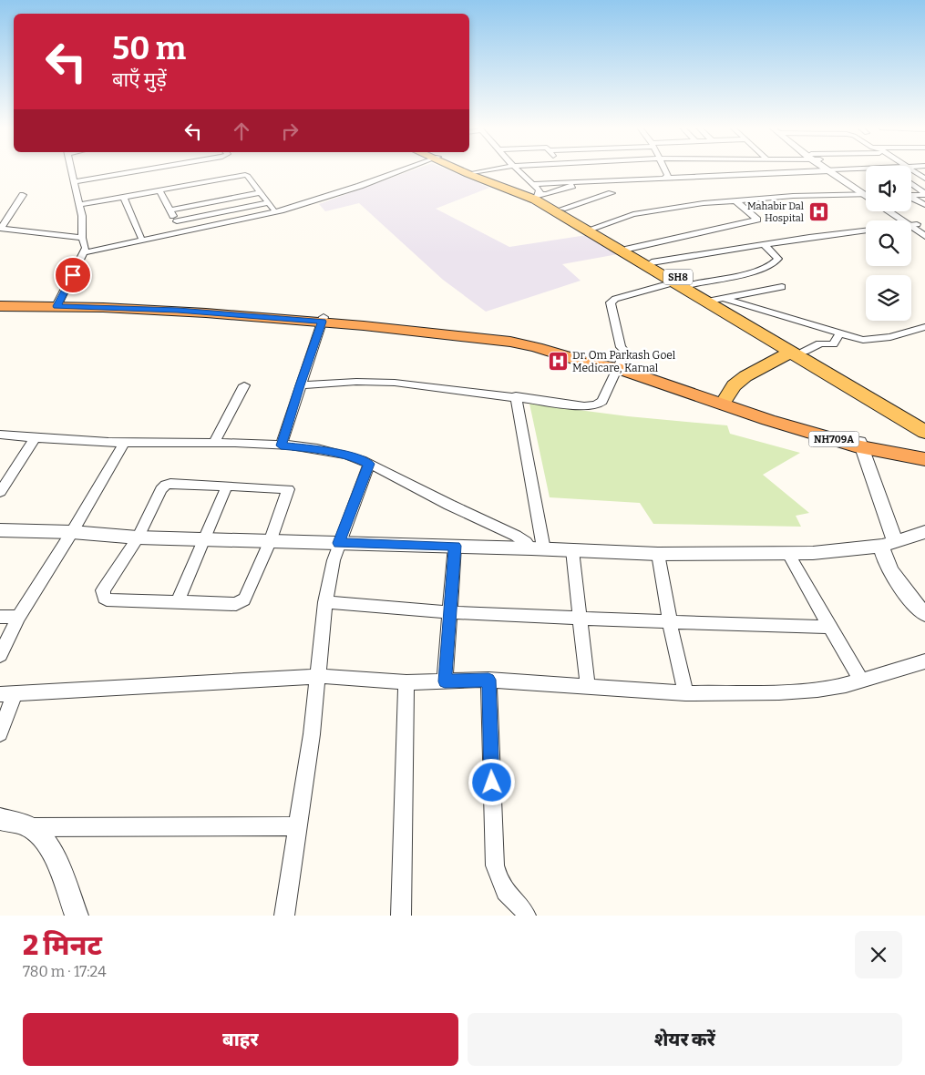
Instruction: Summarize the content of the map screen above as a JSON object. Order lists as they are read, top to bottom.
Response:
{
  "streets": {
    "highway": ["NH709A"],
    "main road": ["SH8"]
  },
  "places": {
    "hospital": ["Mahabir Dal Hospital", "Dr. Om Parkash Goel Medicare, Karnal"]
  },
  "page": {
    "turn": ["50 m", "बाएँ मुड़ें"],
    "heading": ["2 मिनट", "780 m · 17:24"],
    "buttons": ["बाहर", "शेयर करें"]
  }
}
